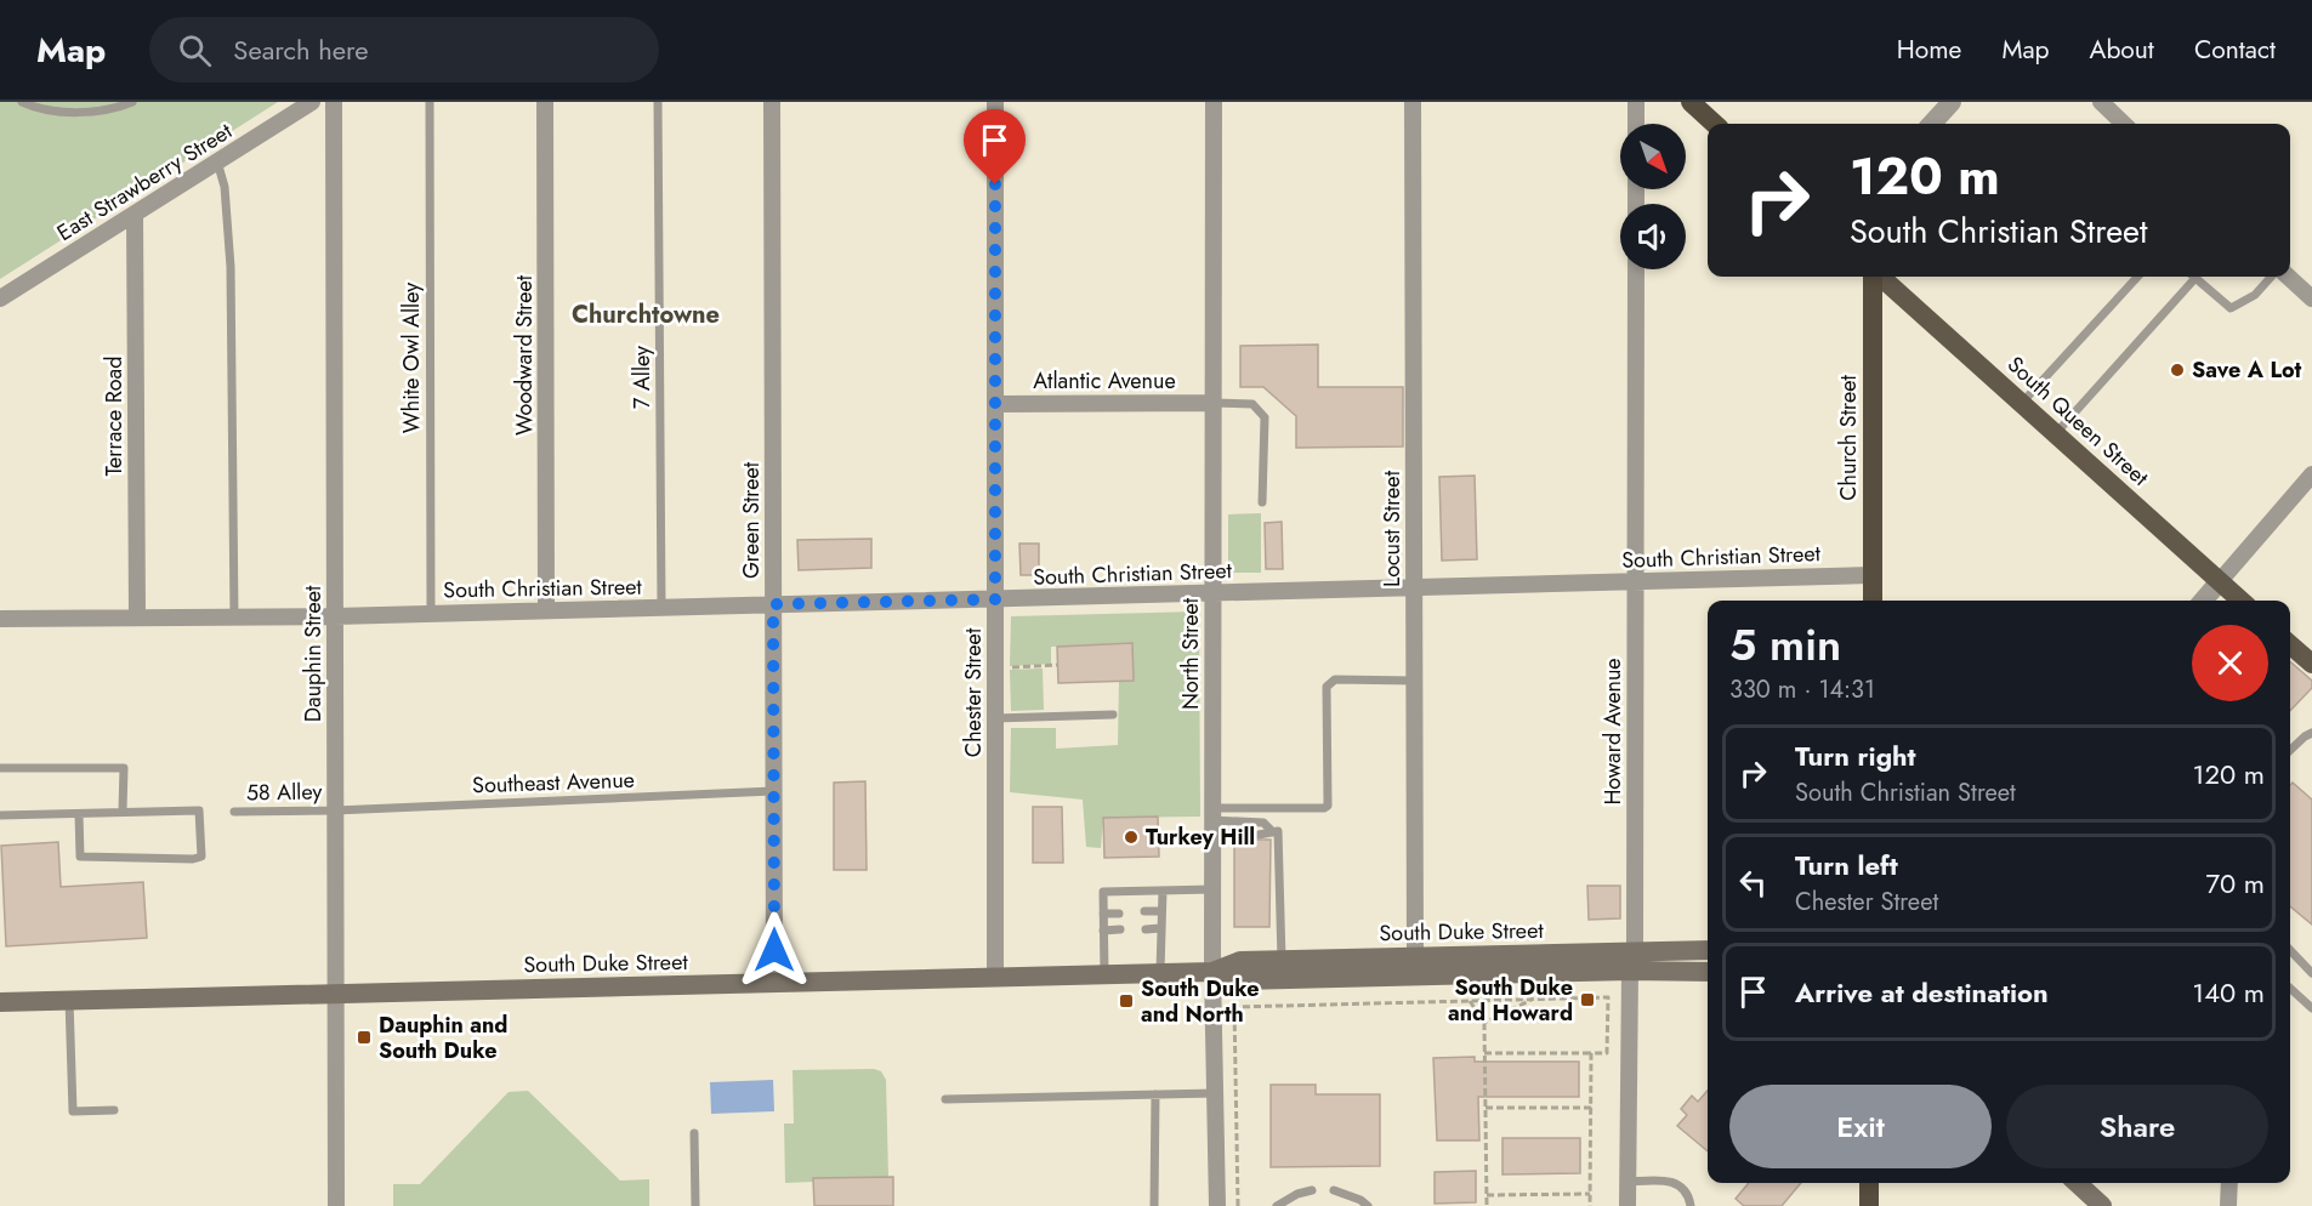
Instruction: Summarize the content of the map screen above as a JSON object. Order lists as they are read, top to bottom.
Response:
{
  "streets": {
    "highway": ["Church Street"],
    "main road": ["South Queen Street", "South Duke Street"],
    "street": [
      "East Strawberry Street",
      "Woodward Street",
      "Atlantic Avenue",
      "Terrace Road",
      "Green Street",
      "Locust Street",
      "South Christian Street",
      "Dauphin Street",
      "North Street",
      "Chester Street",
      "Howard Avenue"
    ],
    "lane": [
      "White Owl Alley",
      "7 Alley",
      "Southeast Avenue",
      "58 Alley"
    ]
  },
  "crossings": [
    ["East Strawberry Street", "Terrace Road"],
    ["Woodward Street", "South Christian Street"],
    ["White Owl Alley", "South Christian Street"],
    ["7 Alley", "South Christian Street"],
    ["Atlantic Avenue", "North Street"],
    ["Atlantic Avenue", "Chester Street"],
    ["Terrace Road", "South Christian Street"],
    ["Church Street", "South Christian Street"],
    ["Green Street", "South Christian Street"],
    ["Green Street", "Southeast Avenue"],
    ["Green Street", "South Duke Street"],
    ["Locust Street", "South Christian Street"],
    ["Locust Street", "South Duke Street"],
    ["South Christian Street", "Dauphin Street"],
    ["South Christian Street", "North Street"],
    ["South Christian Street", "Chester Street"],
    ["South Christian Street", "Howard Avenue"],
    ["Dauphin Street", "Southeast Avenue"],
    ["Dauphin Street", "58 Alley"],
    ["Dauphin Street", "South Duke Street"],
    ["North Street", "South Duke Street"],
    ["Chester Street", "South Duke Street"],
    ["Howard Avenue", "South Duke Street"],
    ["Southeast Avenue", "58 Alley"]
  ],
  "districts": ["Churchtowne"],
  "places": {
    "other": ["Save A Lot", "Turkey Hill"],
    "transit": ["South Duke and Howard", "South Duke and North", "Dauphin and South Duke"]
  },
  "north": "bottom right",
  "page": {
    "header": "Map",
    "search": "Search here",
    "nav": [
      "Home",
      "Map",
      "About",
      "Contact"
    ],
    "turn": ["120 m", "South Christian Street"],
    "heading": ["5 min", "330 m · 14:31"],
    "list": [
      {
        "name": "Turn right",
        "note": "South Christian Street",
        "value": "120 m"
      },
      {
        "name": "Turn left",
        "note": "Chester Street",
        "value": "70 m"
      },
      {
        "name": "Arrive at destination",
        "value": "140 m"
      }
    ],
    "buttons": ["Exit", "Share"]
  }
}
